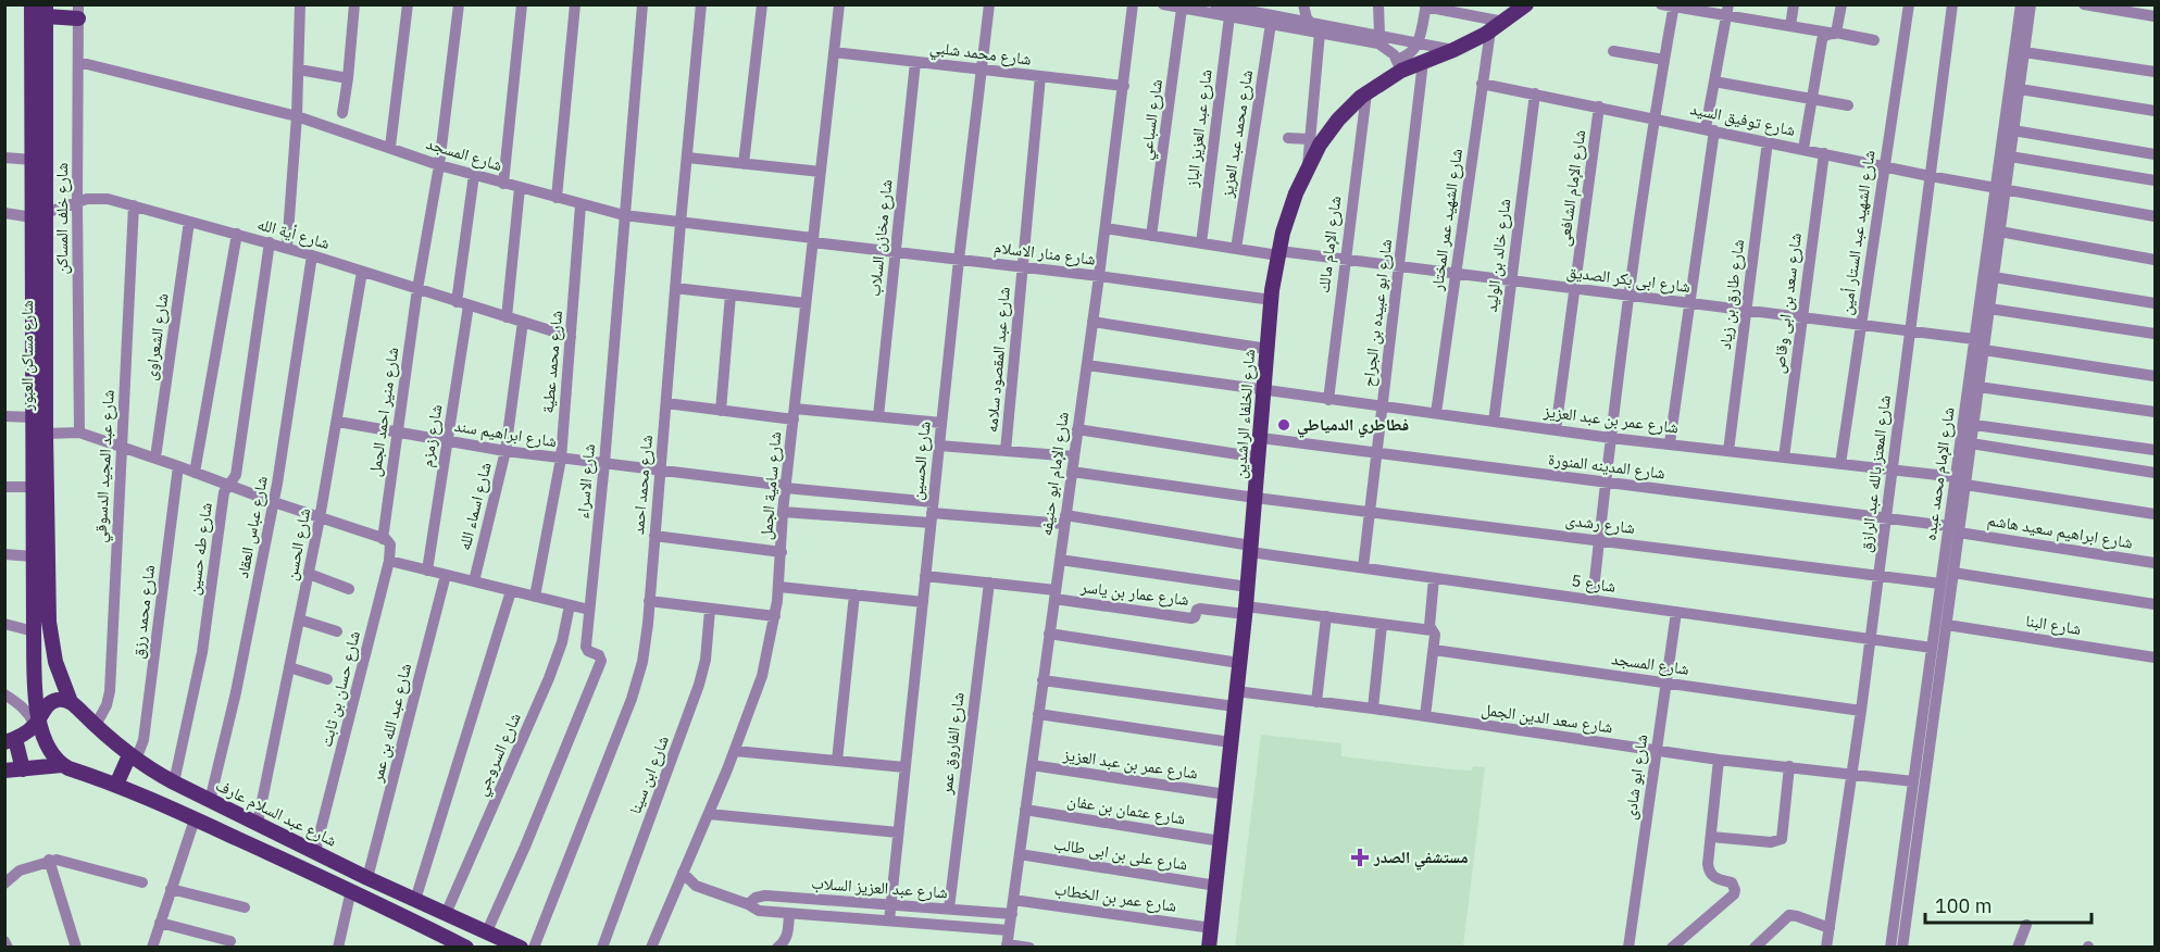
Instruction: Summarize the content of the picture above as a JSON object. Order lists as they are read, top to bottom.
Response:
{
  "streets": {
    "main road": ["شارع مساكن العبور", "شارع الخلفاء الراشدين", "شارع عبد السلام عارف"],
    "street": [
      "شارع محمد شلبي",
      "شارع السباعي",
      "شارع توفيق السيد",
      "شارع عبد العزيز الباز",
      "شارع محمد عبد العزيز",
      "شارع المسجد",
      "شارع الإمام الشافعى",
      "شارع خلف المساكن",
      "شارع الشهيد عمر المختار",
      "شارع الشهيد عبد الستار أمين",
      "شارع أية الله",
      "شارع مخازن السلاب",
      "شارع الإمام مالك",
      "شارع منار الاسلام",
      "شارع خالد بن الوليد",
      "شارع ابى بكر الصديق",
      "شارع طارق بن زياد",
      "شارع سعد بن ابى وقاص",
      "شارع ابو عبيده بن الجراح",
      "شارع الشعراوى",
      "شارع عبد المقصود سلامه",
      "شارع محمد عطية",
      "شارع منير احمد الجمل",
      "شارع عمر بن عبد العزيز",
      "شارع ابراهيم سند",
      "شارع زمزم",
      "شارع الحسين",
      "شارع عبد المجيد الدسوقي",
      "شارع المدينه المنورة",
      "شارع الإمام ابو حنيفه",
      "شارع المعتز بالله عبد الرازق",
      "شارع الإمام محمد عبده",
      "شارع الاسراء",
      "شارع محمد احمد",
      "شارع سامية الجمل",
      "شارع اسماء الله",
      "شارع رشدى",
      "شارع عباس العقاد",
      "شارع ابراهيم سعيد هاشم",
      "شارع الحسن",
      "شارع طه حسين",
      "شارع 5",
      "شارع عمار بن ياسر",
      "شارع محمد رزق",
      "شارع البنا",
      "شارع حسان بن ثابت",
      "شارع سعد الدين الجمل",
      "شارع عبد الله بن عمر",
      "شارع الفاروق عمر",
      "شارع السروجي",
      "شارع ابن سينا",
      "شارع ابو شادى",
      "شارع عثمان بن عفان",
      "شارع على بن ابى طالب",
      "شارع عبد العزيز السلاب",
      "شارع عمر بن الخطاب"
    ]
  },
  "crossings": [
    ["شارع محمد شلبي", "شارع مخازن السلاب"],
    ["شارع محمد شلبي", "شارع عبد المقصود سلامه"],
    ["شارع محمد شلبي", "شارع الحسين"],
    ["شارع محمد شلبي", "شارع الإمام ابو حنيفه"],
    ["شارع محمد شلبي", "شارع سامية الجمل"],
    ["شارع السباعي", "شارع ابى بكر الصديق"],
    ["شارع توفيق السيد", "شارع الإمام الشافعى"],
    ["شارع توفيق السيد", "شارع الشهيد عمر المختار"],
    ["شارع توفيق السيد", "شارع الشهيد عبد الستار أمين"],
    ["شارع توفيق السيد", "شارع خالد بن الوليد"],
    ["شارع توفيق السيد", "شارع طارق بن زياد"],
    ["شارع توفيق السيد", "شارع سعد بن ابى وقاص"],
    ["شارع توفيق السيد", "شارع المعتز بالله عبد الرازق"],
    ["شارع توفيق السيد", "شارع الإمام محمد عبده"],
    ["شارع عبد العزيز الباز", "شارع ابى بكر الصديق"],
    ["شارع محمد عبد العزيز", "شارع ابى بكر الصديق"],
    ["شارع المسجد", "شارع خلف المساكن"],
    ["شارع المسجد", "شارع منار الاسلام"],
    ["شارع المسجد", "شارع محمد عطية"],
    ["شارع المسجد", "شارع منير احمد الجمل"],
    ["شارع المسجد", "شارع زمزم"],
    ["شارع المسجد", "شارع المعتز بالله عبد الرازق"],
    ["شارع المسجد", "شارع الاسراء"],
    ["شارع المسجد", "شارع ابو شادى"],
    ["شارع الإمام الشافعى", "شارع ابى بكر الصديق"],
    ["شارع الإمام الشافعى", "شارع عمر بن عبد العزيز"],
    ["شارع خلف المساكن", "شارع أية الله"],
    ["شارع الشهيد عمر المختار", "شارع ابى بكر الصديق"],
    ["شارع الشهيد عمر المختار", "شارع الخلفاء الراشدين"],
    ["شارع الشهيد عمر المختار", "شارع عمر بن عبد العزيز"],
    ["شارع الشهيد عبد الستار أمين", "شارع ابى بكر الصديق"],
    ["شارع الشهيد عبد الستار أمين", "شارع عمر بن عبد العزيز"],
    ["شارع أية الله", "شارع الشعراوى"],
    ["شارع أية الله", "شارع مساكن العبور"],
    ["شارع أية الله", "شارع محمد عطية"],
    ["شارع أية الله", "شارع منير احمد الجمل"],
    ["شارع أية الله", "شارع زمزم"],
    ["شارع أية الله", "شارع عبد المجيد الدسوقي"],
    ["شارع أية الله", "شارع اسماء الله"],
    ["شارع أية الله", "شارع عباس العقاد"],
    ["شارع أية الله", "شارع الحسن"],
    ["شارع أية الله", "شارع طه حسين"],
    ["شارع مخازن السلاب", "شارع منار الاسلام"],
    ["شارع الإمام مالك", "شارع ابى بكر الصديق"],
    ["شارع الإمام مالك", "شارع الخلفاء الراشدين"],
    ["شارع الإمام مالك", "شارع عمر بن عبد العزيز"],
    ["شارع منار الاسلام", "شارع عبد المقصود سلامه"],
    ["شارع منار الاسلام", "شارع الخلفاء الراشدين"],
    ["شارع منار الاسلام", "شارع الحسين"],
    ["شارع منار الاسلام", "شارع الإمام ابو حنيفه"],
    ["شارع منار الاسلام", "شارع الاسراء"],
    ["شارع منار الاسلام", "شارع محمد احمد"],
    ["شارع منار الاسلام", "شارع سامية الجمل"],
    ["شارع خالد بن الوليد", "شارع ابى بكر الصديق"],
    ["شارع خالد بن الوليد", "شارع عمر بن عبد العزيز"],
    ["شارع ابى بكر الصديق", "شارع طارق بن زياد"],
    ["شارع ابى بكر الصديق", "شارع سعد بن ابى وقاص"],
    ["شارع ابى بكر الصديق", "شارع ابو عبيده بن الجراح"],
    ["شارع ابى بكر الصديق", "شارع الخلفاء الراشدين"],
    ["شارع ابى بكر الصديق", "شارع الإمام ابو حنيفه"],
    ["شارع ابى بكر الصديق", "شارع المعتز بالله عبد الرازق"],
    ["شارع ابى بكر الصديق", "شارع الإمام محمد عبده"],
    ["شارع طارق بن زياد", "شارع عمر بن عبد العزيز"],
    ["شارع سعد بن ابى وقاص", "شارع عمر بن عبد العزيز"],
    ["شارع ابو عبيده بن الجراح", "شارع الخلفاء الراشدين"],
    ["شارع ابو عبيده بن الجراح", "شارع عمر بن عبد العزيز"],
    ["شارع ابو عبيده بن الجراح", "شارع المدينه المنورة"],
    ["شارع ابو عبيده بن الجراح", "شارع رشدى"],
    ["شارع ابو عبيده بن الجراح", "شارع 5"],
    ["شارع مساكن العبور", "شارع عبد السلام عارف"],
    ["شارع محمد عطية", "شارع ابراهيم سند"],
    ["شارع منير احمد الجمل", "شارع ابراهيم سند"],
    ["شارع الخلفاء الراشدين", "شارع عمر بن عبد العزيز"],
    ["شارع الخلفاء الراشدين", "شارع المدينه المنورة"],
    ["شارع الخلفاء الراشدين", "شارع رشدى"],
    ["شارع الخلفاء الراشدين", "شارع 5"],
    ["شارع الخلفاء الراشدين", "شارع عمار بن ياسر"],
    ["شارع الخلفاء الراشدين", "شارع سعد الدين الجمل"],
    ["شارع الخلفاء الراشدين", "شارع عثمان بن عفان"],
    ["شارع الخلفاء الراشدين", "شارع على بن ابى طالب"],
    ["شارع الخلفاء الراشدين", "شارع عمر بن الخطاب"],
    ["شارع عمر بن عبد العزيز", "شارع الإمام ابو حنيفه"],
    ["شارع عمر بن عبد العزيز", "شارع المعتز بالله عبد الرازق"],
    ["شارع عمر بن عبد العزيز", "شارع الإمام محمد عبده"],
    ["شارع ابراهيم سند", "شارع زمزم"],
    ["شارع ابراهيم سند", "شارع الحسين"],
    ["شارع ابراهيم سند", "شارع الاسراء"],
    ["شارع ابراهيم سند", "شارع محمد احمد"],
    ["شارع ابراهيم سند", "شارع سامية الجمل"],
    ["شارع ابراهيم سند", "شارع اسماء الله"],
    ["شارع ابراهيم سند", "شارع الحسن"],
    ["شارع ابراهيم سند", "شارع 5"],
    ["شارع الحسين", "شارع 5"],
    ["شارع الحسين", "شارع عبد العزيز السلاب"],
    ["شارع عبد المجيد الدسوقي", "شارع عبد السلام عارف"],
    ["شارع المدينه المنورة", "شارع المعتز بالله عبد الرازق"],
    ["شارع المدينه المنورة", "شارع الإمام محمد عبده"],
    ["شارع المدينه المنورة", "شارع ابراهيم سعيد هاشم"],
    ["شارع الإمام ابو حنيفه", "شارع رشدى"],
    ["شارع الإمام ابو حنيفه", "شارع 5"],
    ["شارع الإمام ابو حنيفه", "شارع عمار بن ياسر"],
    ["شارع الإمام ابو حنيفه", "شارع سعد الدين الجمل"],
    ["شارع الإمام ابو حنيفه", "شارع عثمان بن عفان"],
    ["شارع الإمام ابو حنيفه", "شارع على بن ابى طالب"],
    ["شارع الإمام ابو حنيفه", "شارع عبد العزيز السلاب"],
    ["شارع الإمام ابو حنيفه", "شارع عمر بن الخطاب"],
    ["شارع المعتز بالله عبد الرازق", "شارع رشدى"],
    ["شارع المعتز بالله عبد الرازق", "شارع 5"],
    ["شارع المعتز بالله عبد الرازق", "شارع سعد الدين الجمل"],
    ["شارع الإمام محمد عبده", "شارع رشدى"],
    ["شارع الإمام محمد عبده", "شارع ابراهيم سعيد هاشم"],
    ["شارع الإمام محمد عبده", "شارع 5"],
    ["شارع الإمام محمد عبده", "شارع البنا"],
    ["شارع الإمام محمد عبده", "شارع سعد الدين الجمل"],
    ["شارع الاسراء", "شارع عبد السلام عارف"],
    ["شارع سامية الجمل", "شارع عبد العزيز السلاب"],
    ["شارع عباس العقاد", "شارع عبد السلام عارف"],
    ["شارع الحسن", "شارع عبد السلام عارف"],
    ["شارع طه حسين", "شارع عبد السلام عارف"],
    ["شارع 5", "شارع ابو شادى"],
    ["شارع محمد رزق", "شارع عبد السلام عارف"],
    ["شارع حسان بن ثابت", "شارع عبد السلام عارف"],
    ["شارع سعد الدين الجمل", "شارع ابو شادى"],
    ["شارع عبد الله بن عمر", "شارع عبد السلام عارف"],
    ["شارع الفاروق عمر", "شارع عبد العزيز السلاب"],
    ["شارع السروجي", "شارع عبد السلام عارف"]
  ],
  "places": {
    "other": ["فطاطري الدمياطي"],
    "health": ["مستشفي الصدر"]
  },
  "scale_bar": "100 m"
}
